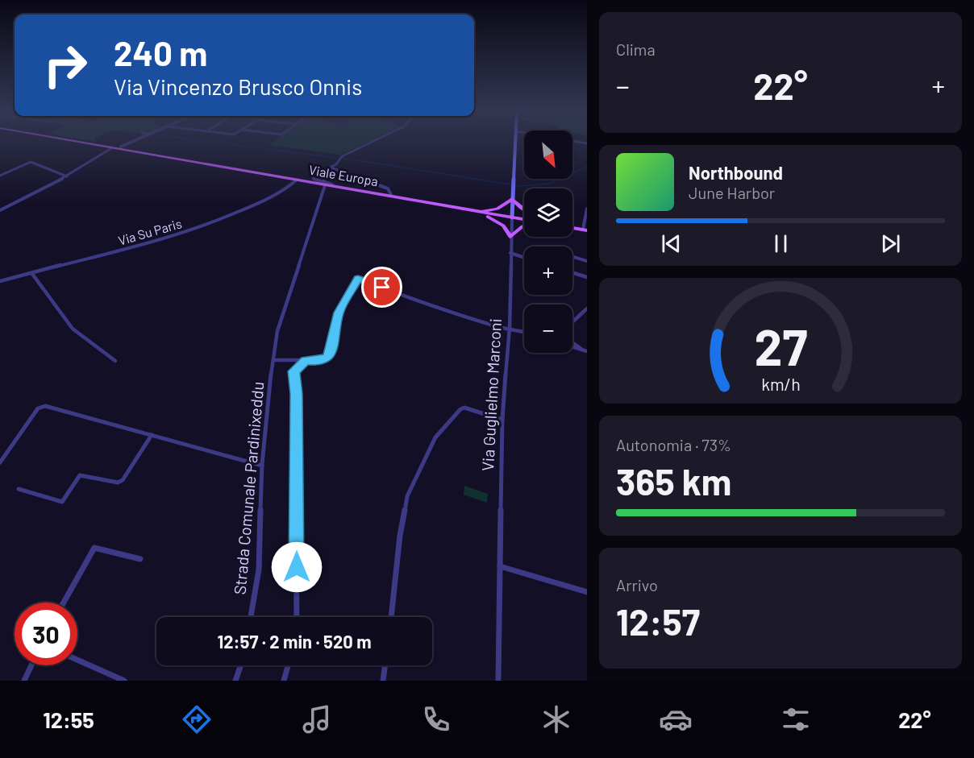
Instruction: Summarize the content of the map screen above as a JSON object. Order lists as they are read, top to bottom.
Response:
{
  "streets": {
    "main road": ["Viale Europa", "Via Guglielmo Marconi"],
    "street": ["Via Su Paris", "Strada Comunale Pardinixeddu"]
  },
  "crossings": [
    ["Viale Europa", "Via Su Paris"],
    ["Viale Europa", "Via Guglielmo Marconi"],
    ["Viale Europa", "Strada Comunale Pardinixeddu"]
  ],
  "north": "bottom right",
  "page": {
    "tile": [
      "Clima",
      ["Autonomia · 73%", "365 km"],
      ["Arrivo", "12:57"]
    ],
    "turn": ["240 m", "Via Vincenzo Brusco Onnis"],
    "heat": ["−", "22°", "+"],
    "map_buttons": ["+", "−"],
    "song": ["Northbound", "June Harbor"],
    "limit": "30",
    "trip": "12:57 · 2 min · 520 m",
    "tabs": ["12:55", "22°"],
    "gauge": ["27", "km/h"]
  }
}
